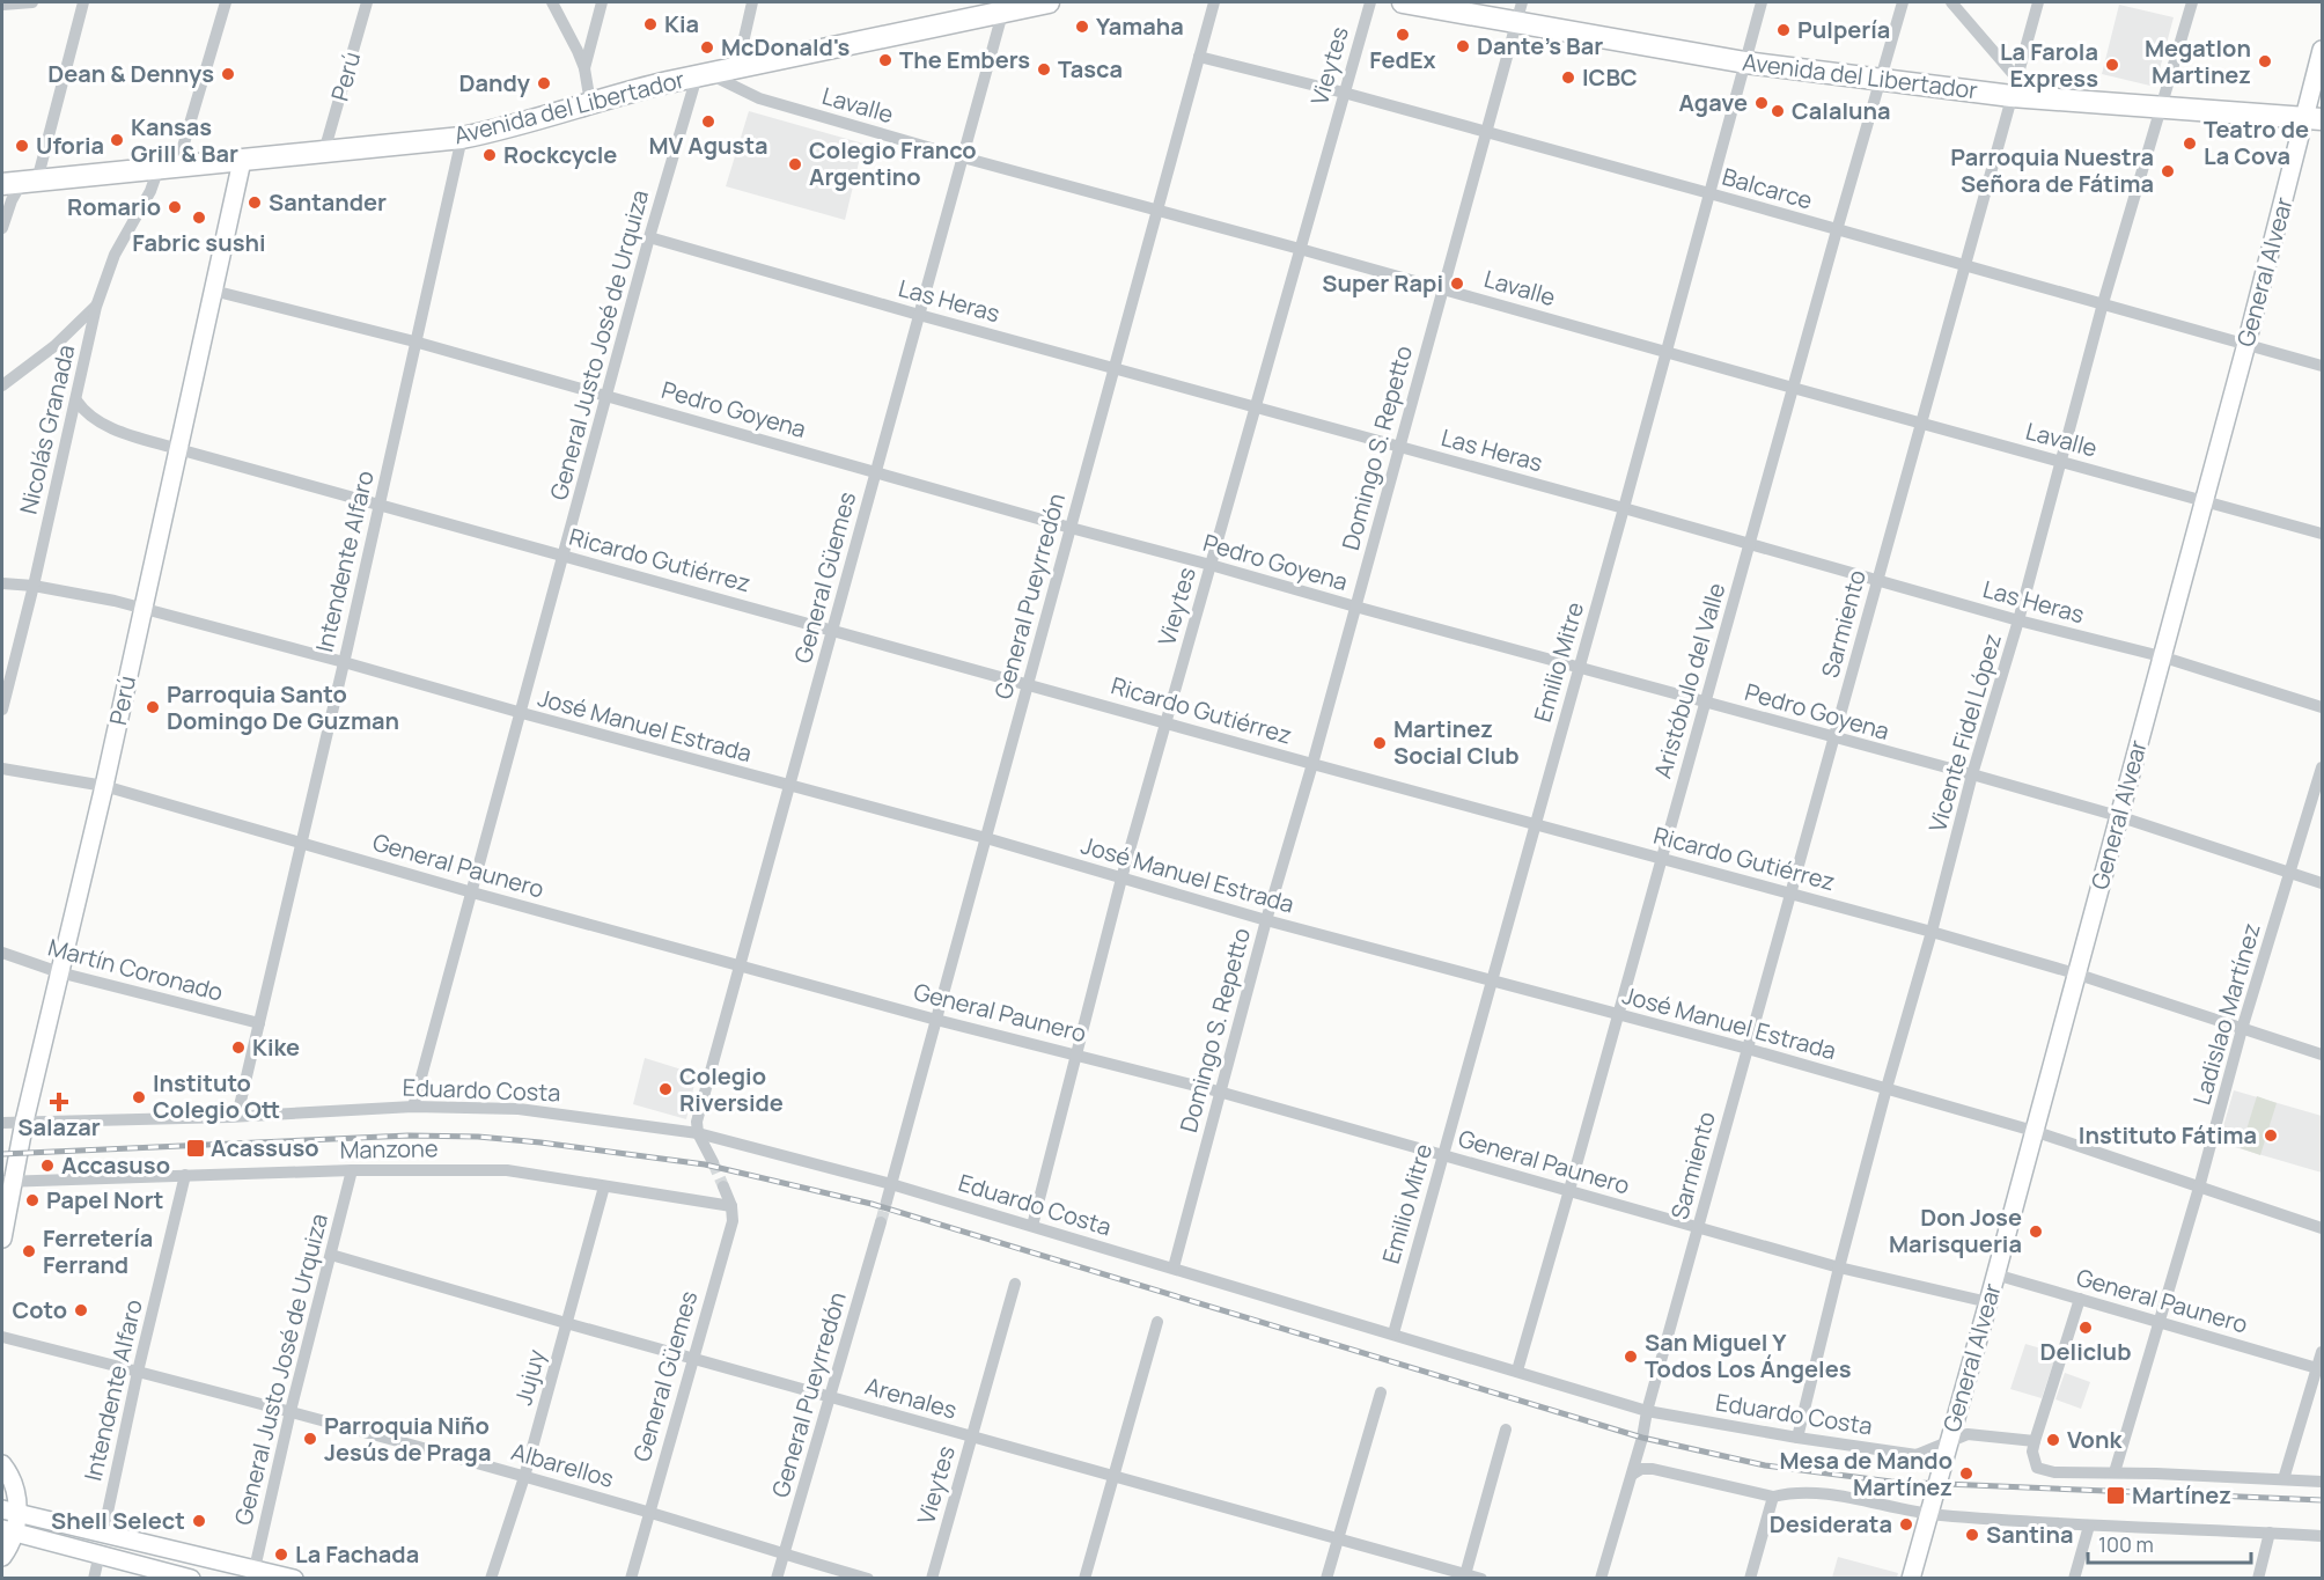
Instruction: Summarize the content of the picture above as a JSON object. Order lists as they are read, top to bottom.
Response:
{
  "streets": {
    "main road": ["Avenida del Libertador"],
    "street": [
      "Vieytes",
      "Perú",
      "Lavalle",
      "Balcarce",
      "General Alvear",
      "Las Heras",
      "General Justo José de Urquiza",
      "Pedro Goyena",
      "Nicolás Granada",
      "Domingo S. Repetto",
      "Ricardo Gutiérrez",
      "Intendente Alfaro",
      "General Güemes",
      "General Pueyrredón",
      "Sarmiento",
      "Emilio Mitre",
      "Aristóbulo del Valle",
      "José Manuel Estrada",
      "Vicente Fidel López",
      "General Paunero",
      "Martín Coronado",
      "Ladislao Martínez",
      "Eduardo Costa",
      "Manzone",
      "Jujuy",
      "Arenales",
      "Albarellos"
    ]
  },
  "crossings": [
    ["Vieytes", "Lavalle"],
    ["Vieytes", "Balcarce"],
    ["Vieytes", "Las Heras"],
    ["Vieytes", "Pedro Goyena"],
    ["Vieytes", "Ricardo Gutiérrez"],
    ["Vieytes", "José Manuel Estrada"],
    ["Vieytes", "General Paunero"],
    ["Vieytes", "Eduardo Costa"],
    ["Vieytes", "Arenales"],
    ["Perú", "Avenida del Libertador"],
    ["Perú", "Pedro Goyena"],
    ["Perú", "Ricardo Gutiérrez"],
    ["Perú", "José Manuel Estrada"],
    ["Perú", "General Paunero"],
    ["Perú", "Martín Coronado"],
    ["Perú", "Eduardo Costa"],
    ["Perú", "Manzone"],
    ["Avenida del Libertador", "Lavalle"],
    ["Avenida del Libertador", "General Alvear"],
    ["Avenida del Libertador", "General Justo José de Urquiza"],
    ["Avenida del Libertador", "Nicolás Granada"],
    ["Avenida del Libertador", "Domingo S. Repetto"],
    ["Avenida del Libertador", "Intendente Alfaro"],
    ["Avenida del Libertador", "General Güemes"],
    ["Avenida del Libertador", "Sarmiento"],
    ["Avenida del Libertador", "Emilio Mitre"],
    ["Avenida del Libertador", "Aristóbulo del Valle"],
    ["Avenida del Libertador", "Vicente Fidel López"],
    ["Lavalle", "General Alvear"],
    ["Lavalle", "General Justo José de Urquiza"],
    ["Lavalle", "Domingo S. Repetto"],
    ["Lavalle", "General Güemes"],
    ["Lavalle", "General Pueyrredón"],
    ["Lavalle", "Sarmiento"],
    ["Lavalle", "Emilio Mitre"],
    ["Lavalle", "Aristóbulo del Valle"],
    ["Lavalle", "Vicente Fidel López"],
    ["Balcarce", "General Alvear"],
    ["Balcarce", "Domingo S. Repetto"],
    ["Balcarce", "General Pueyrredón"],
    ["Balcarce", "Sarmiento"],
    ["Balcarce", "Emilio Mitre"],
    ["Balcarce", "Aristóbulo del Valle"],
    ["Balcarce", "Vicente Fidel López"],
    ["General Alvear", "Las Heras"],
    ["General Alvear", "Pedro Goyena"],
    ["General Alvear", "Ricardo Gutiérrez"],
    ["General Alvear", "José Manuel Estrada"],
    ["General Alvear", "General Paunero"],
    ["General Alvear", "Eduardo Costa"],
    ["Las Heras", "General Justo José de Urquiza"],
    ["Las Heras", "Domingo S. Repetto"],
    ["Las Heras", "General Güemes"],
    ["Las Heras", "General Pueyrredón"],
    ["Las Heras", "Sarmiento"],
    ["Las Heras", "Emilio Mitre"],
    ["Las Heras", "Aristóbulo del Valle"],
    ["Las Heras", "Vicente Fidel López"],
    ["General Justo José de Urquiza", "Pedro Goyena"],
    ["General Justo José de Urquiza", "Ricardo Gutiérrez"],
    ["General Justo José de Urquiza", "José Manuel Estrada"],
    ["General Justo José de Urquiza", "General Paunero"],
    ["General Justo José de Urquiza", "Eduardo Costa"],
    ["General Justo José de Urquiza", "Manzone"],
    ["General Justo José de Urquiza", "Arenales"],
    ["General Justo José de Urquiza", "Albarellos"],
    ["Pedro Goyena", "Domingo S. Repetto"],
    ["Pedro Goyena", "Intendente Alfaro"],
    ["Pedro Goyena", "General Güemes"],
    ["Pedro Goyena", "General Pueyrredón"],
    ["Pedro Goyena", "Sarmiento"],
    ["Pedro Goyena", "Emilio Mitre"],
    ["Pedro Goyena", "Aristóbulo del Valle"],
    ["Pedro Goyena", "Vicente Fidel López"],
    ["Pedro Goyena", "Ladislao Martínez"],
    ["Nicolás Granada", "Ricardo Gutiérrez"],
    ["Nicolás Granada", "José Manuel Estrada"],
    ["Domingo S. Repetto", "Ricardo Gutiérrez"],
    ["Domingo S. Repetto", "José Manuel Estrada"],
    ["Domingo S. Repetto", "General Paunero"],
    ["Domingo S. Repetto", "Eduardo Costa"],
    ["Ricardo Gutiérrez", "Intendente Alfaro"],
    ["Ricardo Gutiérrez", "General Güemes"],
    ["Ricardo Gutiérrez", "General Pueyrredón"],
    ["Ricardo Gutiérrez", "Sarmiento"],
    ["Ricardo Gutiérrez", "Emilio Mitre"],
    ["Ricardo Gutiérrez", "Aristóbulo del Valle"],
    ["Ricardo Gutiérrez", "Vicente Fidel López"],
    ["Ricardo Gutiérrez", "Ladislao Martínez"],
    ["Intendente Alfaro", "José Manuel Estrada"],
    ["Intendente Alfaro", "General Paunero"],
    ["Intendente Alfaro", "Martín Coronado"],
    ["Intendente Alfaro", "Eduardo Costa"],
    ["Intendente Alfaro", "Manzone"],
    ["Intendente Alfaro", "Albarellos"],
    ["General Güemes", "José Manuel Estrada"],
    ["General Güemes", "General Paunero"],
    ["General Güemes", "Eduardo Costa"],
    ["General Güemes", "Manzone"],
    ["General Güemes", "Arenales"],
    ["General Güemes", "Albarellos"],
    ["General Pueyrredón", "José Manuel Estrada"],
    ["General Pueyrredón", "General Paunero"],
    ["General Pueyrredón", "Eduardo Costa"],
    ["General Pueyrredón", "Arenales"],
    ["General Pueyrredón", "Albarellos"],
    ["Sarmiento", "José Manuel Estrada"],
    ["Sarmiento", "General Paunero"],
    ["Sarmiento", "Eduardo Costa"],
    ["Emilio Mitre", "José Manuel Estrada"],
    ["Emilio Mitre", "General Paunero"],
    ["Emilio Mitre", "Eduardo Costa"],
    ["Aristóbulo del Valle", "José Manuel Estrada"],
    ["Aristóbulo del Valle", "General Paunero"],
    ["Aristóbulo del Valle", "Eduardo Costa"],
    ["José Manuel Estrada", "Vicente Fidel López"],
    ["José Manuel Estrada", "Ladislao Martínez"],
    ["Vicente Fidel López", "General Paunero"],
    ["Vicente Fidel López", "Eduardo Costa"],
    ["General Paunero", "Ladislao Martínez"],
    ["Manzone", "Jujuy"],
    ["Jujuy", "Arenales"],
    ["Jujuy", "Albarellos"]
  ],
  "places": {
    "other": [
      "Kia",
      "Yamaha",
      "Pulpería",
      "FedEx",
      "Dante's Bar",
      "McDonald's",
      "The Embers",
      "Megatlon Martinez",
      "La Farola Express",
      "Tasca",
      "Dean & Dennys",
      "ICBC",
      "Dandy",
      "Agave",
      "Calaluna",
      "MV Agusta",
      "Kansas Grill & Bar",
      "Teatro de La Cova",
      "Uforia",
      "Rockcycle",
      "Colegio Franco Argentino",
      "Parroquia Nuestra Señora de Fátima",
      "Santander",
      "Romario",
      "Fabric sushi",
      "Super Rapi",
      "Parroquia Santo Domingo De Guzman",
      "Martinez Social Club",
      "Kike",
      "Colegio Riverside",
      "Instituto Colegio Ott",
      "Instituto Fátima",
      "Accasuso",
      "Papel Nort",
      "Don Jose Marisqueria",
      "Ferretería Ferrand",
      "Coto",
      "Deliclub",
      "San Miguel Y Todos Los Ángeles",
      "Parroquia Niño Jesús de Praga",
      "Vonk",
      "Mesa de Mando Martínez",
      "Shell Select",
      "Desiderata",
      "Santina",
      "La Fachada"
    ],
    "health": ["Salazar"],
    "transit": ["Acassuso", "Martínez"]
  },
  "scale_bar": "100 m"
}
